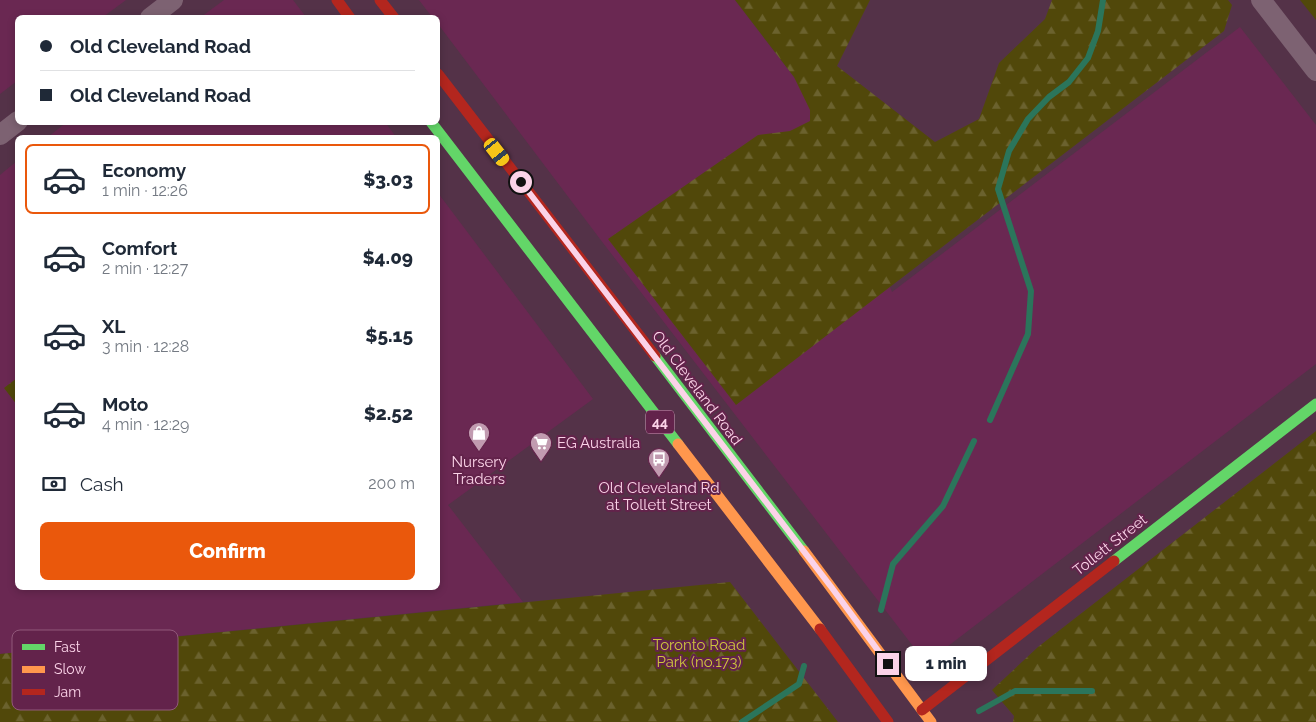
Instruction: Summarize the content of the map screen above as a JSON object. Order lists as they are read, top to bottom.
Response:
{
  "streets": {
    "main road": ["Old Cleveland Road", "44", "Tollett Street"]
  },
  "crossings": [
    ["Old Cleveland Road", "Tollett Street"]
  ],
  "parks": ["Toronto Road Park (no.173)"],
  "places": {
    "shop": ["Nursery Traders"],
    "supermarket": ["EG Australia"],
    "bus stop": ["Old Cleveland Rd at Tollett Street"]
  },
  "legend": ["Fast", "Slow", "Jam"],
  "page": {
    "banner": ["Old Cleveland Road", "Old Cleveland Road"],
    "list": [
      {
        "name": "Economy",
        "note": "1 min · 12:26",
        "value": "$3.03"
      },
      {
        "name": "Comfort",
        "note": "2 min · 12:27",
        "value": "$4.09"
      },
      {
        "name": "XL",
        "note": "3 min · 12:28",
        "value": "$5.15"
      },
      {
        "name": "Moto",
        "note": "4 min · 12:29",
        "value": "$2.52"
      }
    ],
    "pay": ["Cash", "200 m"],
    "buttons": "Confirm",
    "bubble": "1 min"
  }
}
